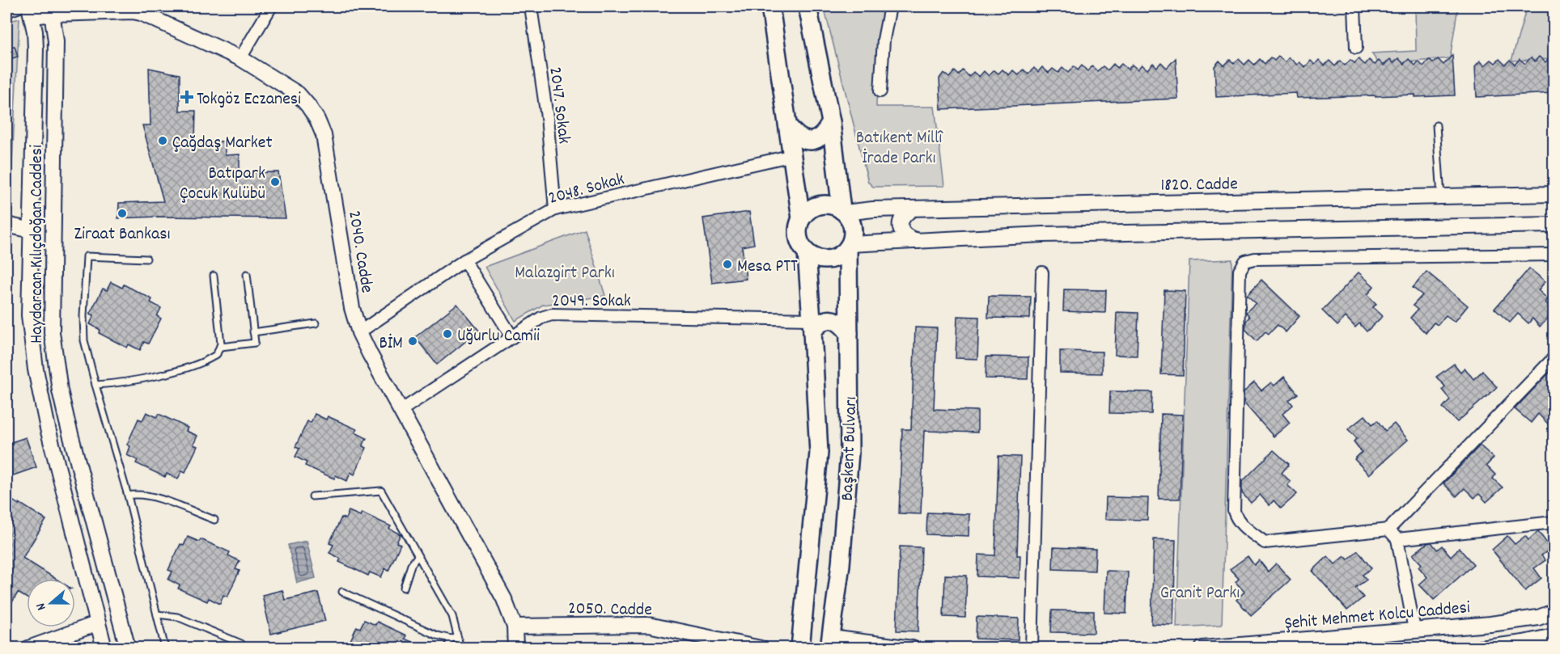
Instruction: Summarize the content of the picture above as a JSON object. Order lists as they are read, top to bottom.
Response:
{
  "streets": {
    "main road": [
      "1820. Cadde",
      "Haydarcan Kılıçdoğan Caddesi",
      "2040. Cadde",
      "Başkent Bulvarı",
      "2050. Cadde",
      "Şehit Mehmet Kolcu Caddesi"
    ],
    "street": ["2047. Sokak", "2048. Sokak", "2049. Sokak"]
  },
  "crossings": [
    ["2047. Sokak", "2048. Sokak"],
    ["1820. Cadde", "Başkent Bulvarı"],
    ["2048. Sokak", "2040. Cadde"],
    ["Haydarcan Kılıçdoğan Caddesi", "2040. Cadde"],
    ["2040. Cadde", "2049. Sokak"],
    ["2040. Cadde", "2050. Cadde"],
    ["2049. Sokak", "Başkent Bulvarı"]
  ],
  "parks": ["Batıkent Millî İrade Parkı", "Malazgirt Parkı", "Granit Parkı"],
  "places": {
    "health": ["Tokgöz Eczanesi"],
    "other": [
      "Çağdaş Market",
      "Batıpark Çocuk Kulübü",
      "Ziraat Bankası",
      "Mesa PTT",
      "Uğurlu Camii",
      "BİM"
    ]
  },
  "north": "left"
}
